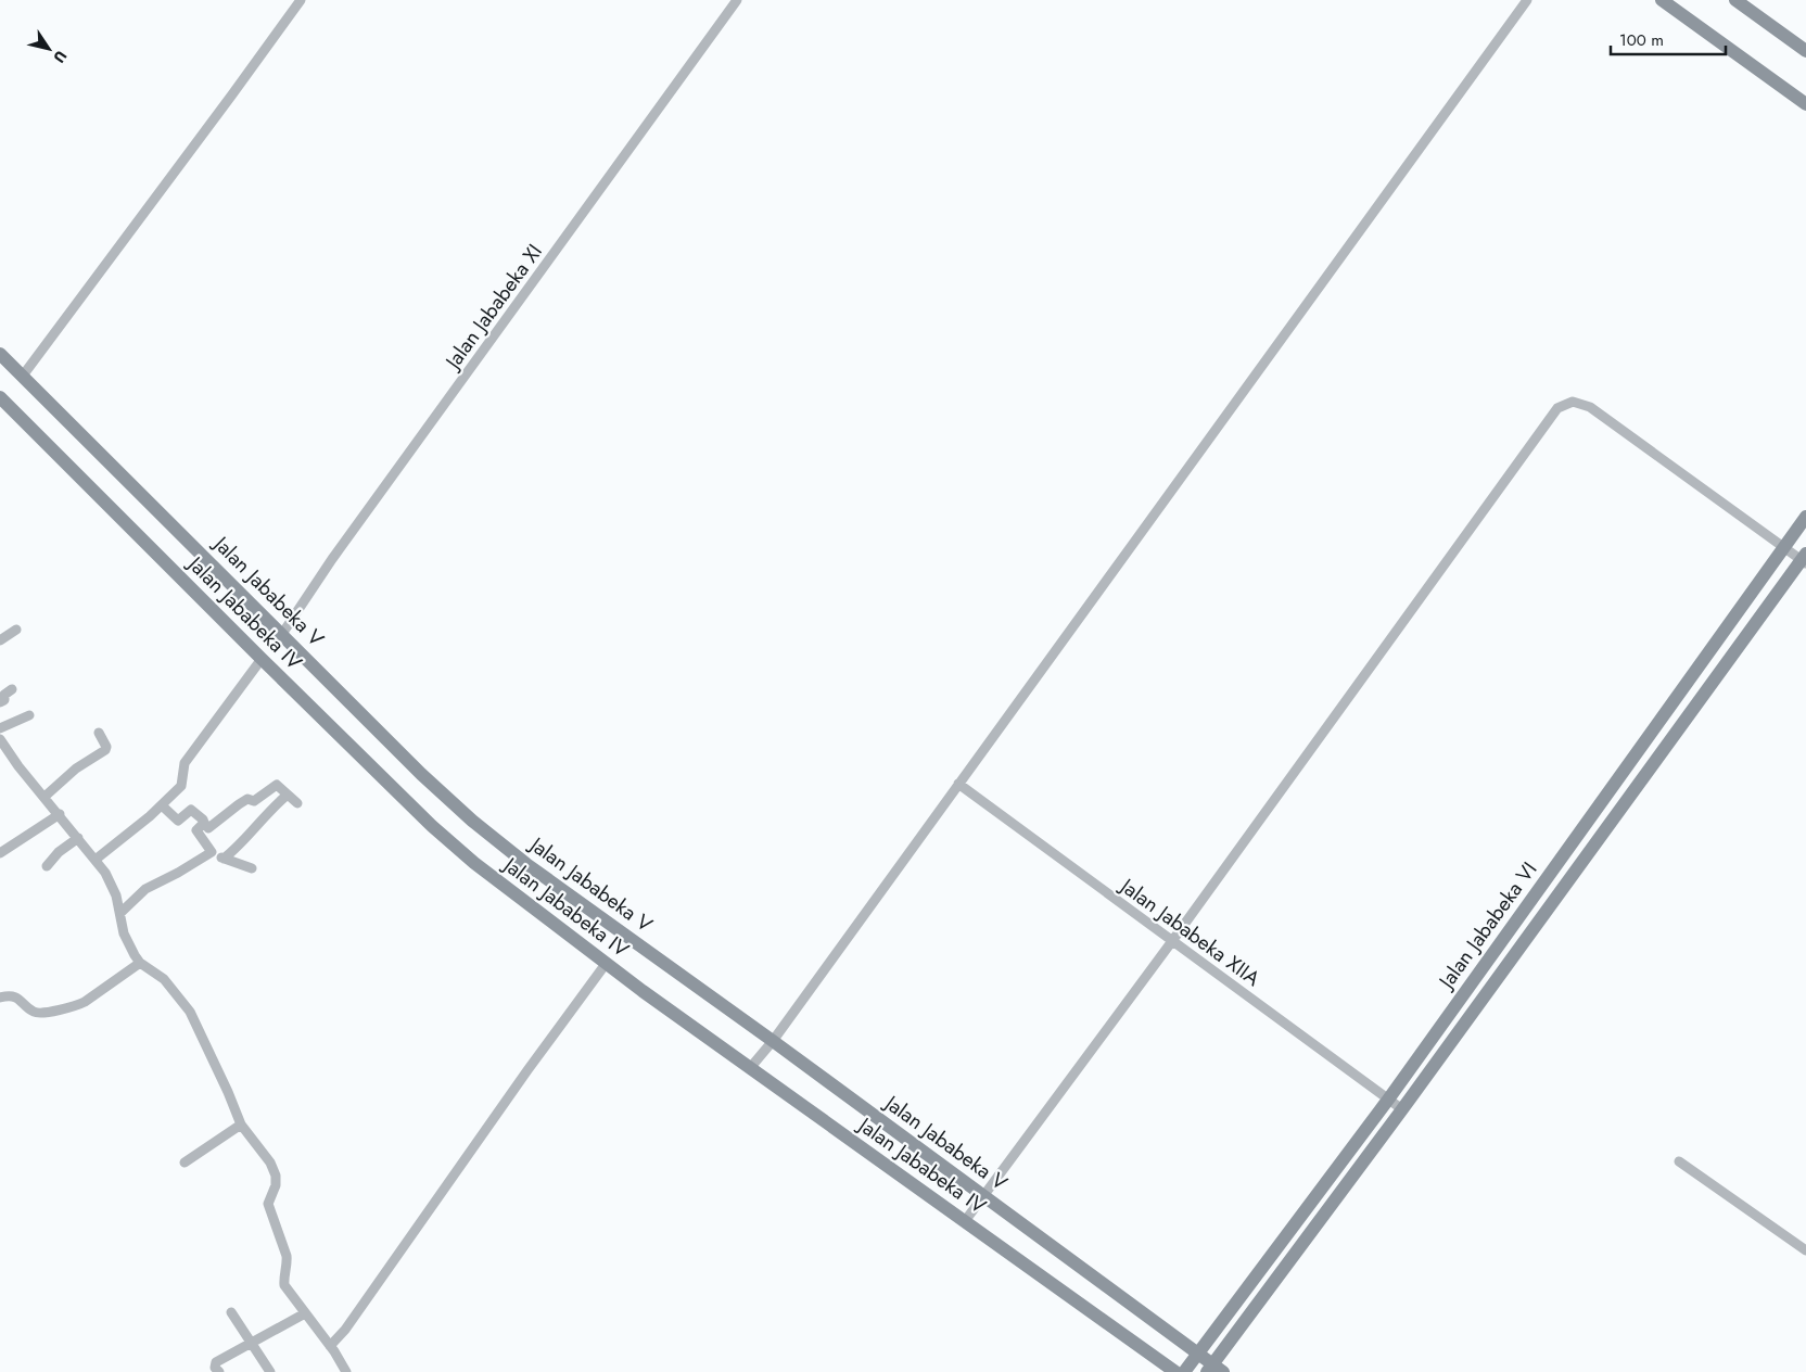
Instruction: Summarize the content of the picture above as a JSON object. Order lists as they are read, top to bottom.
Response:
{
  "streets": {
    "street": [
      "Jalan Jababeka XI",
      "Jalan Jababeka V",
      "Jalan Jababeka IV",
      "Jalan Jababeka VI",
      "Jalan Jababeka XIIA"
    ]
  },
  "crossings": [
    ["Jalan Jababeka XI", "Jalan Jababeka V"],
    ["Jalan Jababeka V", "Jalan Jababeka VI"],
    ["Jalan Jababeka VI", "Jalan Jababeka XIIA"]
  ],
  "scale_bar": "100 m",
  "north": "bottom right"
}
